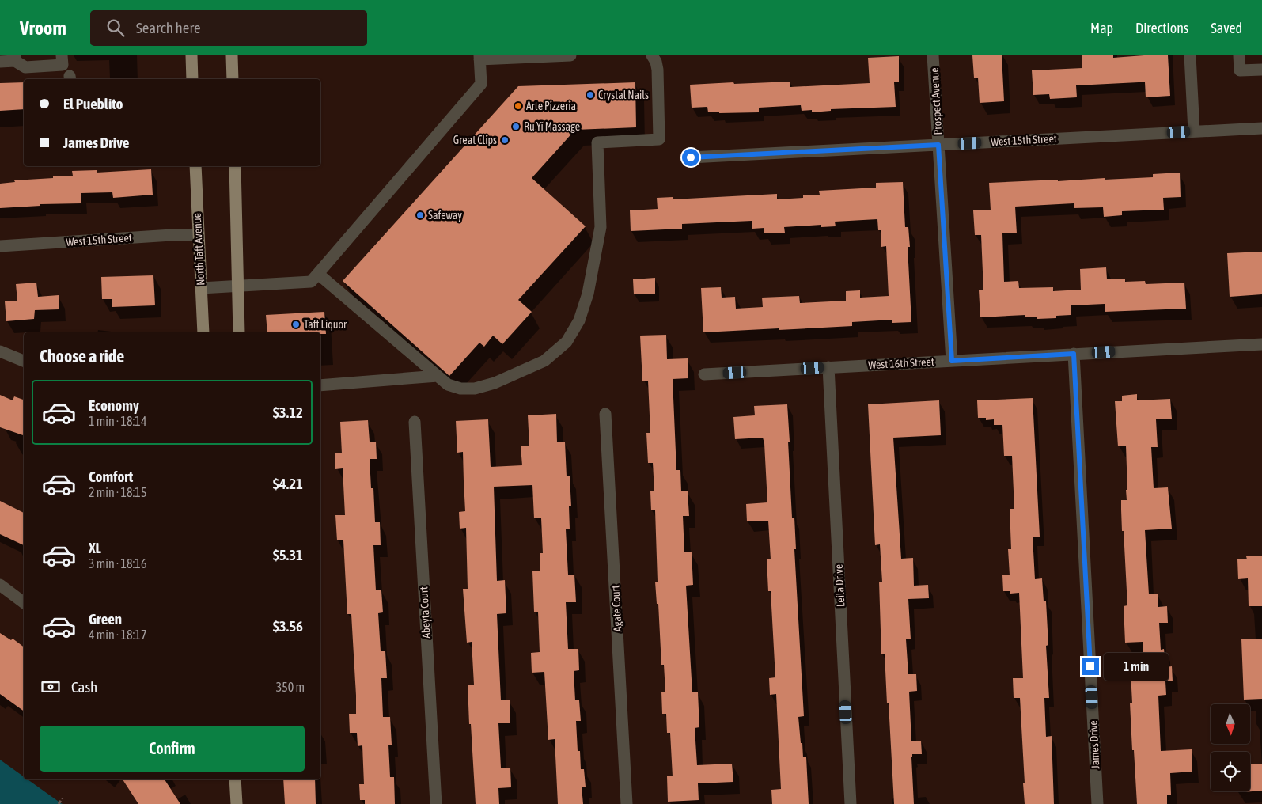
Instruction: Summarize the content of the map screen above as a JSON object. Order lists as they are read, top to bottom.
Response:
{
  "streets": {
    "main road": ["North Taft Avenue"],
    "street": [
      "Prospect Avenue",
      "West 15th Street",
      "West 16th Street",
      "Leila Drive",
      "Agate Court",
      "Abeyta Court",
      "James Drive"
    ]
  },
  "crossings": [
    ["Prospect Avenue", "West 15th Street"],
    ["Prospect Avenue", "West 16th Street"],
    ["West 15th Street", "North Taft Avenue"],
    ["West 16th Street", "Leila Drive"],
    ["West 16th Street", "James Drive"]
  ],
  "places": [
    "Crystal Nails",
    "Arte Pizzeria",
    "Ru Yi Massage",
    "Great Clips",
    "Safeway",
    "Taft Liquor"
  ],
  "north": "bottom",
  "page": {
    "header": "Vroom",
    "search": "Search here",
    "nav": ["Map", "Directions", "Saved"],
    "banner": ["El Pueblito", "James Drive"],
    "heading": "Choose a ride",
    "list": [
      {
        "name": "Economy",
        "note": "1 min · 18:14",
        "value": "$3.12"
      },
      {
        "name": "Comfort",
        "note": "2 min · 18:15",
        "value": "$4.21"
      },
      {
        "name": "XL",
        "note": "3 min · 18:16",
        "value": "$5.31"
      },
      {
        "name": "Green",
        "note": "4 min · 18:17",
        "value": "$3.56"
      }
    ],
    "bubble": "1 min",
    "pay": ["Cash", "350 m"],
    "buttons": "Confirm"
  }
}
